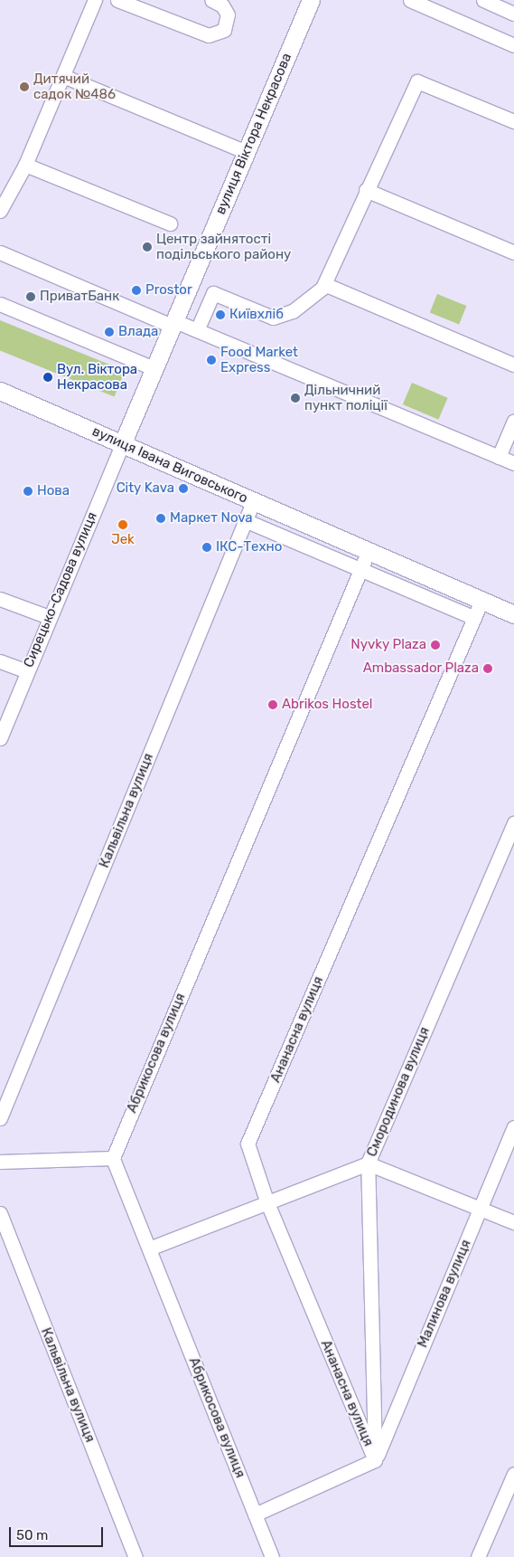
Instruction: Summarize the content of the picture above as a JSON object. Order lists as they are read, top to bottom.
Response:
{
  "streets": {
    "main road": ["вулиця Віктора Некрасова", "вулиця Івана Виговського"],
    "street": [
      "Сирецько-Садова вулиця",
      "Кальвільна вулиця",
      "Ананасна вулиця",
      "Абрикосова вулиця",
      "Смородинова вулиця",
      "Малинова вулиця"
    ]
  },
  "crossings": [
    ["вулиця Віктора Некрасова", "вулиця Івана Виговського"],
    ["вулиця Віктора Некрасова", "Сирецько-Садова вулиця"],
    ["вулиця Івана Виговського", "Сирецько-Садова вулиця"],
    ["вулиця Івана Виговського", "Кальвільна вулиця"],
    ["вулиця Івана Виговського", "Ананасна вулиця"],
    ["вулиця Івана Виговського", "Абрикосова вулиця"],
    ["Ананасна вулиця", "Смородинова вулиця"],
    ["Ананасна вулиця", "Малинова вулиця"],
    ["Смородинова вулиця", "Малинова вулиця"]
  ],
  "places": [
    "Дитячий садок №486",
    "Центр зайнятості подільського району",
    "Prostor",
    "ПриватБанк",
    "Київхліб",
    "Влада",
    "Food Market Express",
    "Вул. Віктора Некрасова",
    "Дільничний пункт поліції",
    "City Kava",
    "Нова",
    "Маркет Nova",
    "Jek",
    "ІКС-Техно",
    "Nyvky Plaza",
    "Ambassador Plaza",
    "Abrikos Hostel"
  ],
  "scale_bar": "50 m"
}
